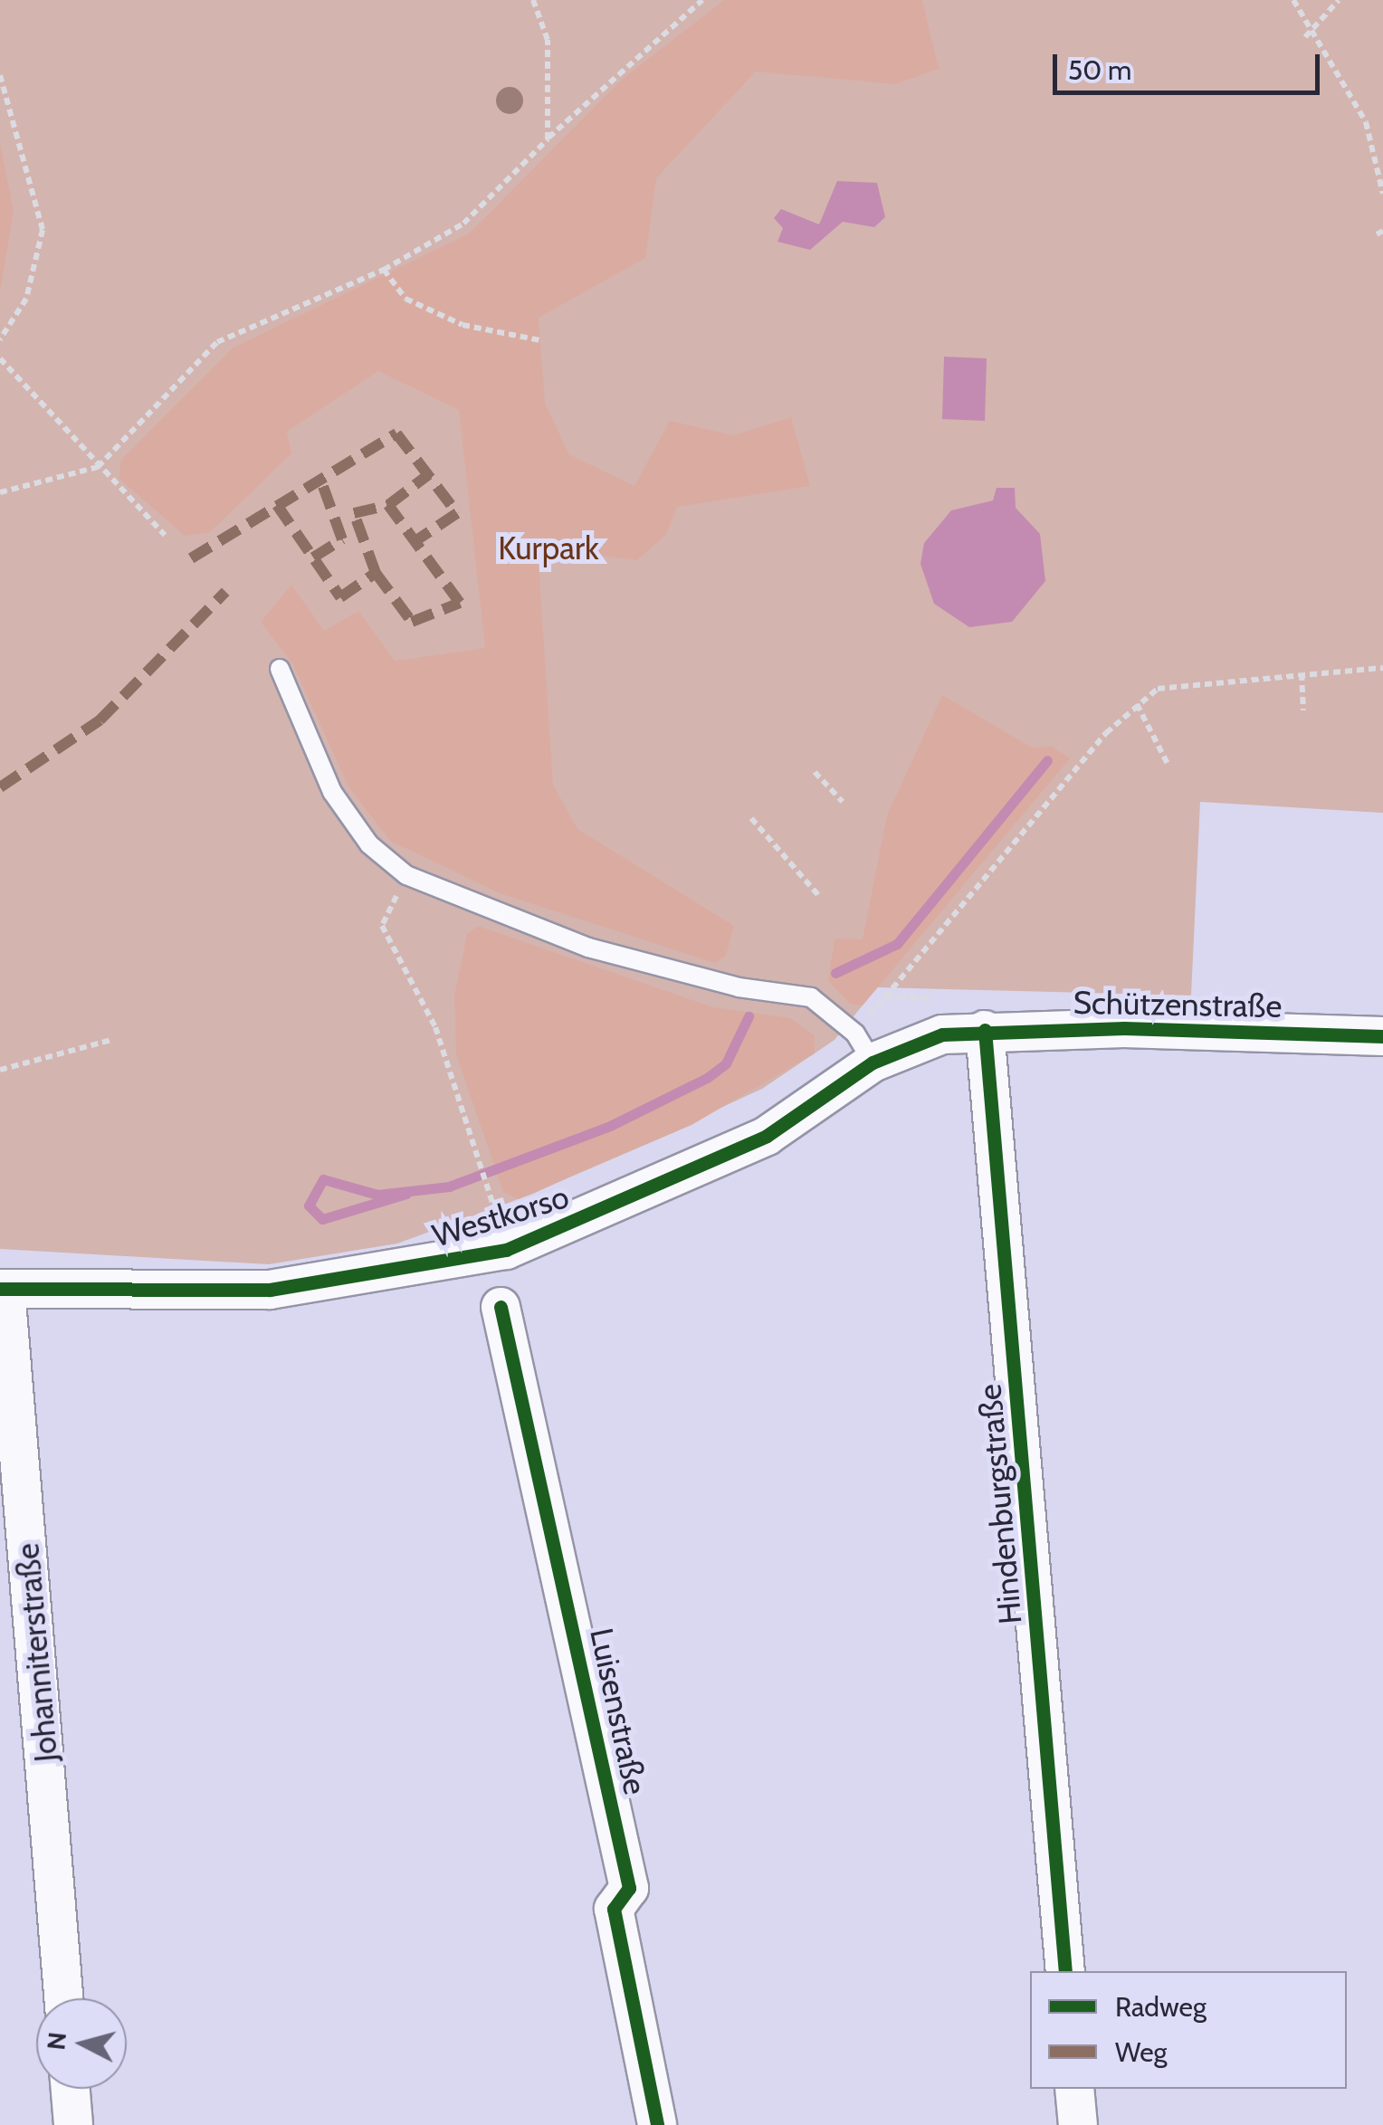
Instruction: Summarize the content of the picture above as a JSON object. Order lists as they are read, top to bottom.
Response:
{
  "streets": {
    "street": [
      "Schützenstraße",
      "Westkorso",
      "Hindenburgstraße",
      "Johanniterstraße",
      "Luisenstraße"
    ]
  },
  "crossings": [
    ["Schützenstraße", "Westkorso"],
    ["Schützenstraße", "Hindenburgstraße"],
    ["Westkorso", "Hindenburgstraße"],
    ["Westkorso", "Johanniterstraße"]
  ],
  "parks": ["Kurpark"],
  "legend": ["Radweg", "Weg"],
  "scale_bar": "50 m",
  "north": "left"
}
